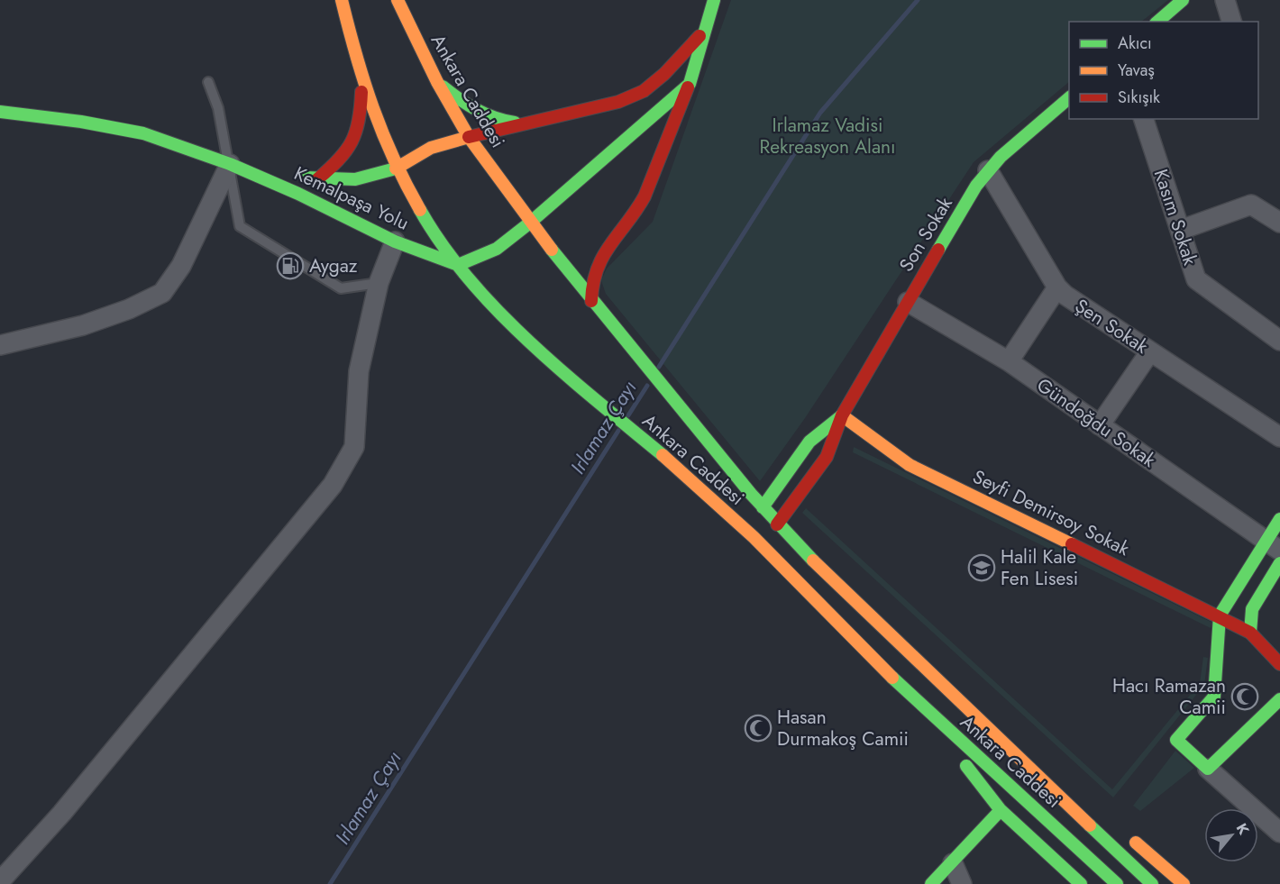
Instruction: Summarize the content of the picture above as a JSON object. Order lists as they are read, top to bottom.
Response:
{
  "streets": {
    "main road": [
      "Ankara Caddesi",
      "Kemalpaşa Yolu",
      "Son Sokak",
      "Seyfi Demirsoy Sokak"
    ],
    "street": ["Kasım Sokak", "Şen Sokak", "Gündoğdu Sokak"]
  },
  "crossings": [
    ["Ankara Caddesi", "Kemalpaşa Yolu"],
    ["Son Sokak", "Şen Sokak"],
    ["Son Sokak", "Gündoğdu Sokak"],
    ["Son Sokak", "Seyfi Demirsoy Sokak"]
  ],
  "water": ["Irlamaz Çayı"],
  "parks": ["Irlamaz Vadisi Rekreasyon Alanı"],
  "places": {
    "fuel station": ["Aygaz"],
    "school or university": ["Halil Kale Fen Lisesi"],
    "mosque": ["Hacı Ramazan Camii", "Hasan Durmakoş Camii"]
  },
  "legend": ["Akıcı", "Yavaş", "Sıkışık"],
  "north": "top right"
}
